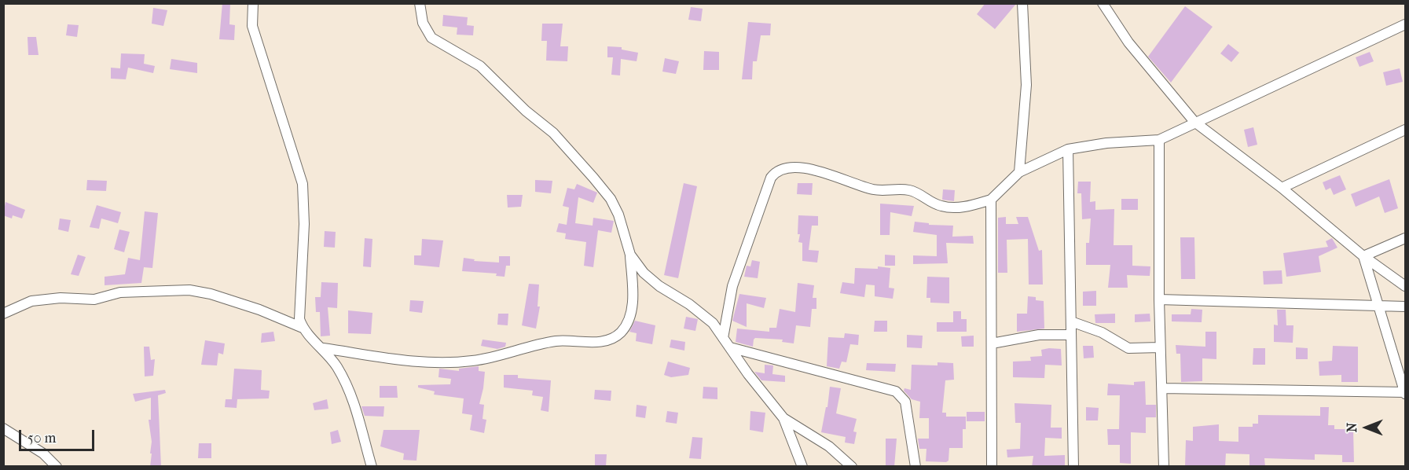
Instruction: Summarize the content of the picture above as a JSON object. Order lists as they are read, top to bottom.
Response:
{
  "scale_bar": "50 m",
  "north": "left"
}
